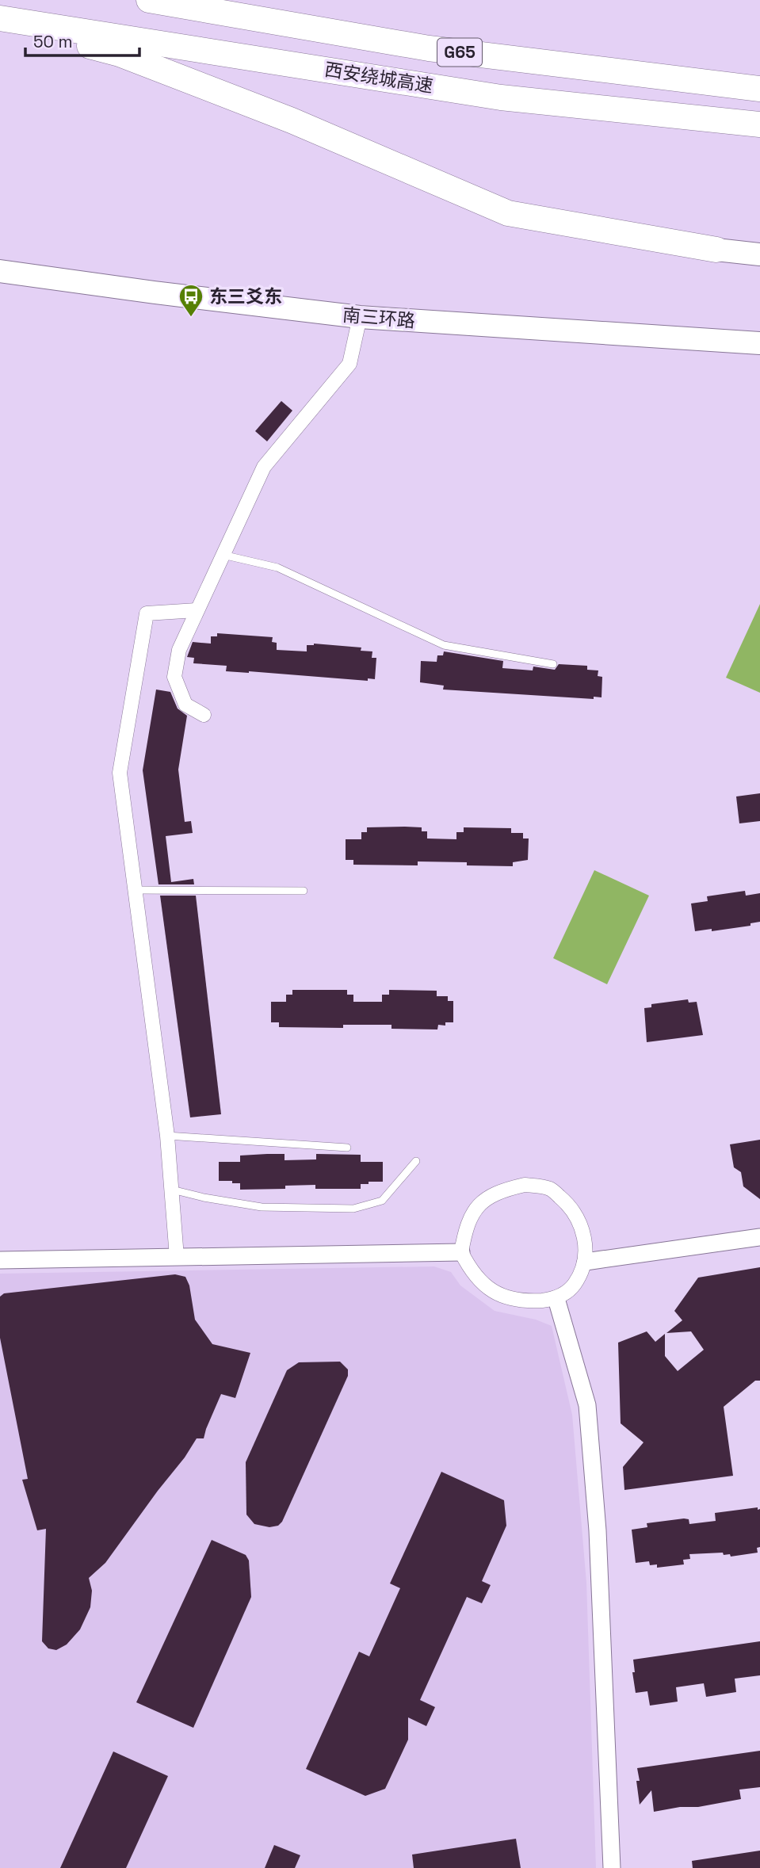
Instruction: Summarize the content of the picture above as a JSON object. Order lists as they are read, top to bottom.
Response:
{
  "streets": {
    "highway": ["G65", "西安绕城高速", "南三环路"]
  },
  "places": {
    "bus stop": ["东三爻东"]
  },
  "scale_bar": "50 m"
}
